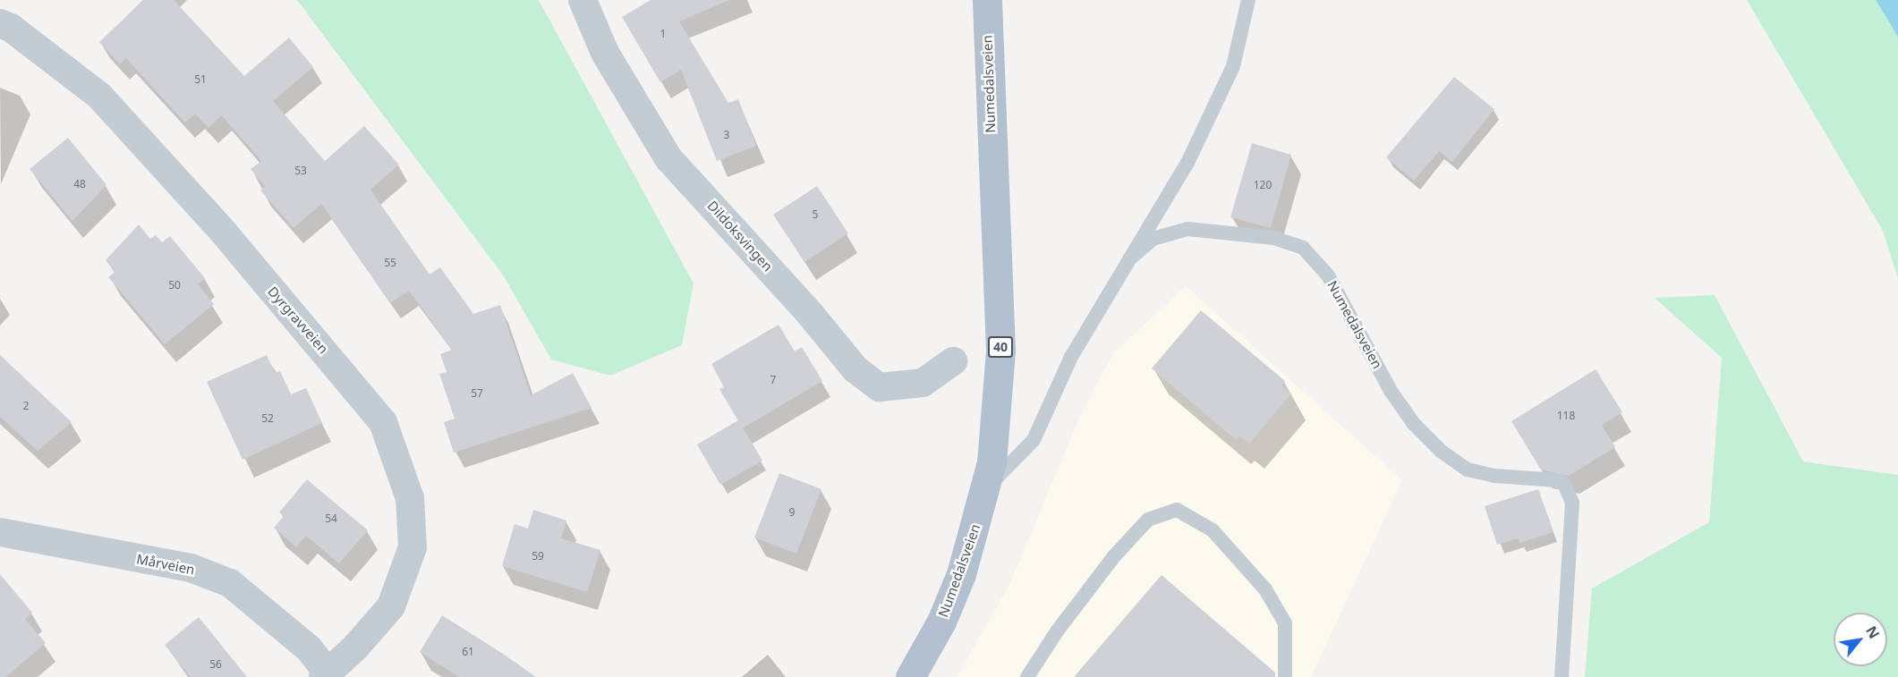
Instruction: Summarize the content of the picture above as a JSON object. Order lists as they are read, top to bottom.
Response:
{
  "streets": {
    "main road": ["Numedalsveien", "40"],
    "street": ["Dildoksvingen", "Dyrgravveien", "Mårveien"]
  },
  "crossings": [
    ["Dyrgravveien", "Mårveien"]
  ],
  "house_numbers": [
    "1",
    "51",
    "3",
    "53",
    "48",
    "120",
    "5",
    "55",
    "50",
    "7",
    "57",
    "2",
    "118",
    "52",
    "9",
    "54",
    "59",
    "61",
    "56"
  ],
  "north": "top right"
}
